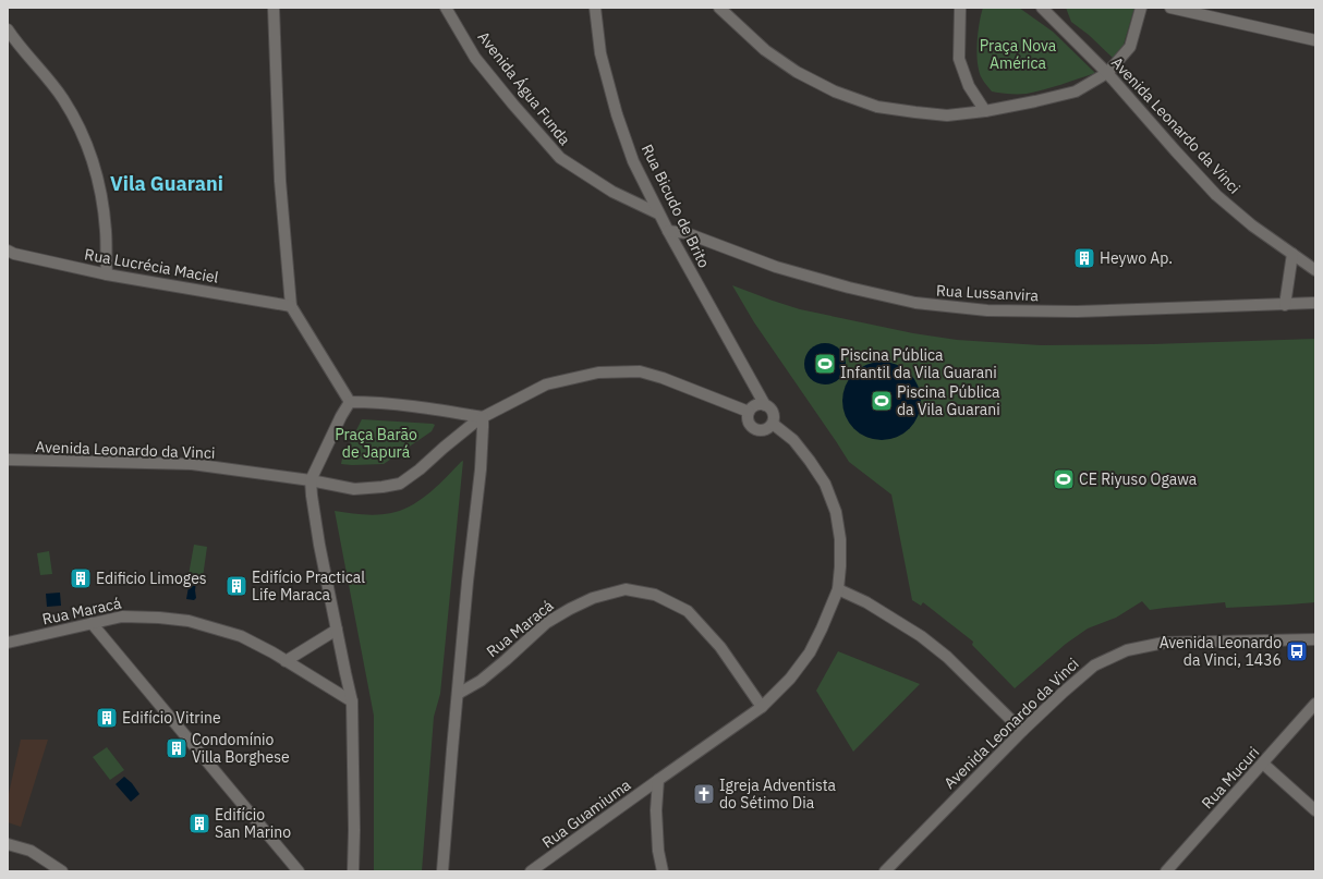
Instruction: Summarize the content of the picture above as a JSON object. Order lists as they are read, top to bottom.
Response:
{
  "streets": {
    "street": [
      "Avenida Água Funda",
      "Avenida Leonardo da Vinci",
      "Rua Bicudo de Brito",
      "Rua Lucrécia Maciel",
      "Rua Lussanvira",
      "Rua Maracá",
      "Rua Mucuri",
      "Rua Guamiuma"
    ]
  },
  "crossings": [
    ["Avenida Água Funda", "Rua Bicudo de Brito"],
    ["Avenida Leonardo da Vinci", "Rua Bicudo de Brito"],
    ["Rua Bicudo de Brito", "Rua Lussanvira"]
  ],
  "districts": ["Vila Guarani"],
  "parks": ["Praça Nova América", "Praça Barão de Japurá"],
  "places": {
    "building": [
      "Heywo Ap.",
      "Edificio Limoges",
      "Edifício Practical Life Maraca",
      "Edifício Vitrine",
      "Condomínio Villa Borghese",
      "Edifício San Marino"
    ],
    "sports": ["Piscina Pública Infantil da Vila Guarani", "Piscina Pública da Vila Guarani", "CE Riyuso Ogawa"],
    "bus stop": ["Avenida Leonardo da Vinci, 1436"],
    "church": ["Igreja Adventista do Sétimo Dia"]
  }
}
